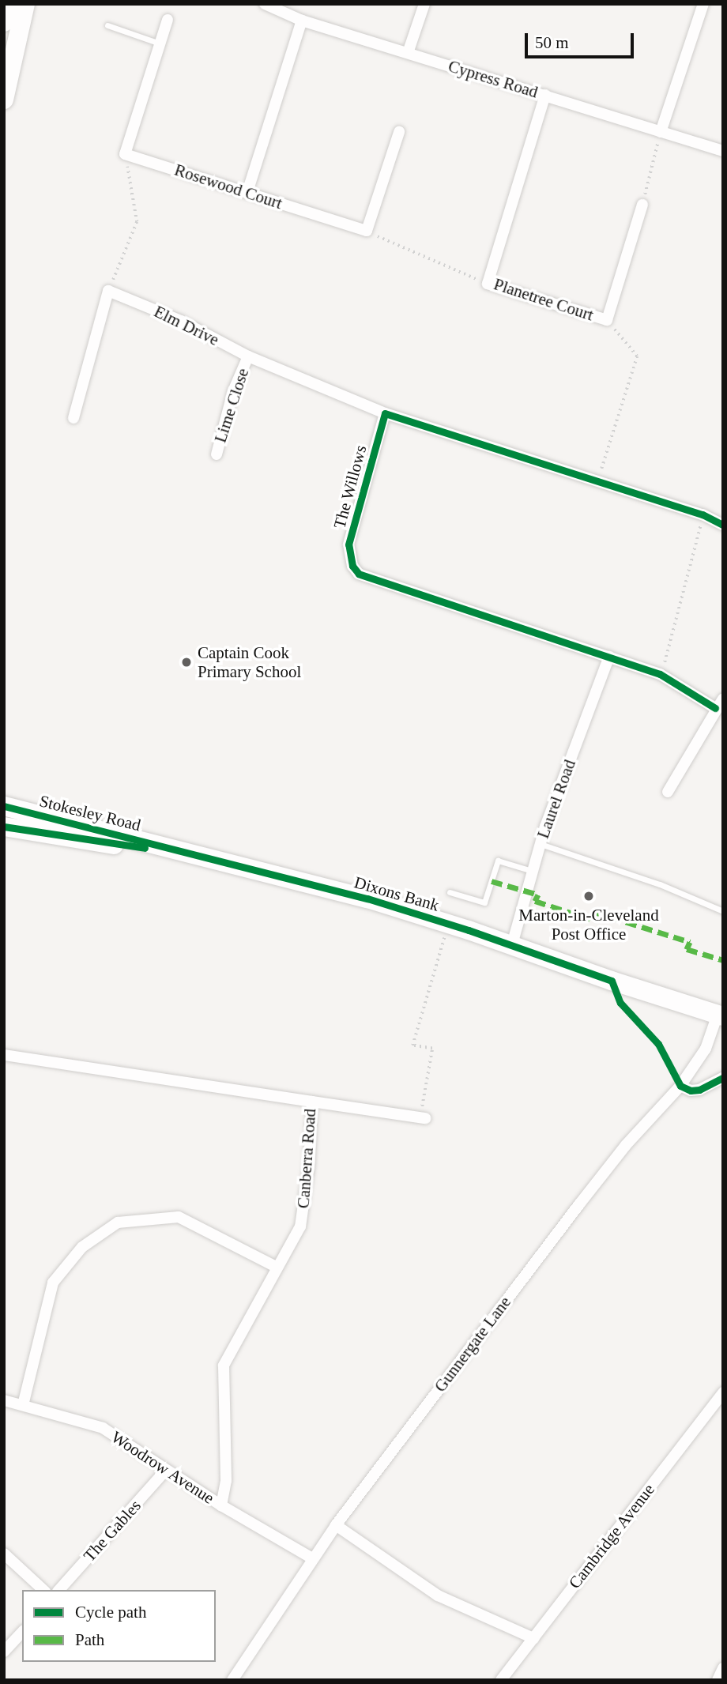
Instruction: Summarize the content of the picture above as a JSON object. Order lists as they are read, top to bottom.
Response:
{
  "streets": {
    "highway": ["Stokesley Road", "Dixons Bank"],
    "street": [
      "Cypress Road",
      "Rosewood Court",
      "Planetree Court",
      "Elm Drive",
      "Lime Close",
      "The Willows",
      "Laurel Road",
      "Canberra Road",
      "Gunnergate Lane",
      "Woodrow Avenue",
      "The Gables",
      "Cambridge Avenue"
    ]
  },
  "crossings": [
    ["Cypress Road", "Planetree Court"],
    ["Elm Drive", "Lime Close"],
    ["Elm Drive", "The Willows"],
    ["The Willows", "Laurel Road"],
    ["Laurel Road", "Dixons Bank"],
    ["Stokesley Road", "Dixons Bank"],
    ["Dixons Bank", "Gunnergate Lane"],
    ["Canberra Road", "Woodrow Avenue"],
    ["Gunnergate Lane", "Woodrow Avenue"],
    ["Woodrow Avenue", "The Gables"]
  ],
  "places": ["Captain Cook Primary School", "Marton-in-Cleveland Post Office"],
  "legend": ["Cycle path", "Path"],
  "scale_bar": "50 m"
}
